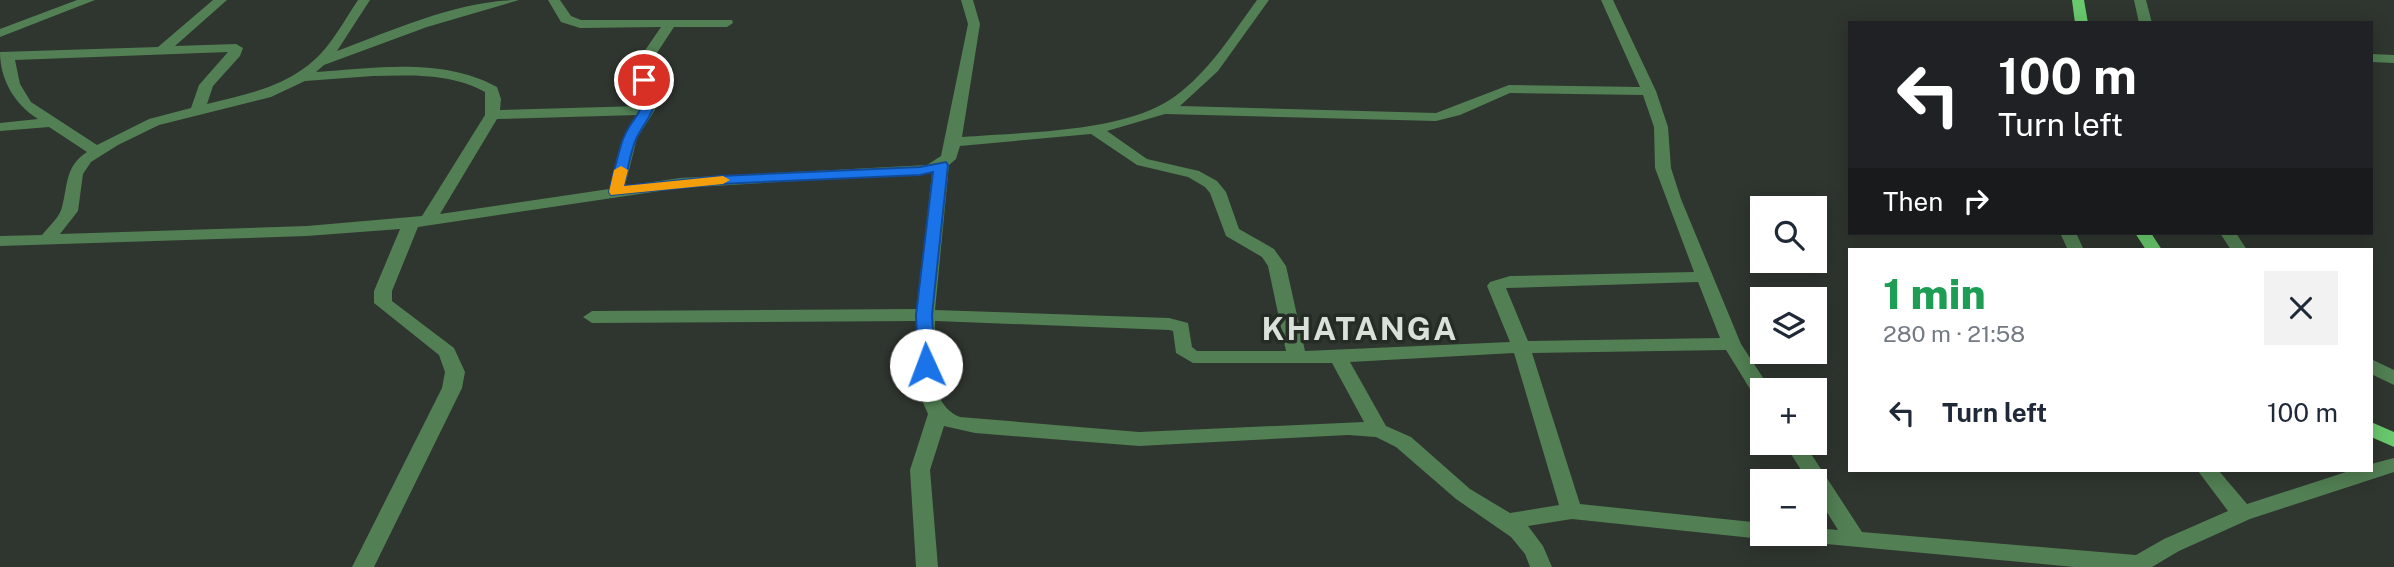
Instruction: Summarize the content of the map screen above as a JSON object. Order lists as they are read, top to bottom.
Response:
{
  "districts": ["KHATANGA"],
  "page": {
    "turn": ["100 m", "Turn left"],
    "then": "Then",
    "map_buttons": ["+", "−"],
    "heading": ["1 min", "280 m · 21:58"],
    "list": [
      {
        "name": "Turn left",
        "value": "100 m"
      }
    ]
  }
}
